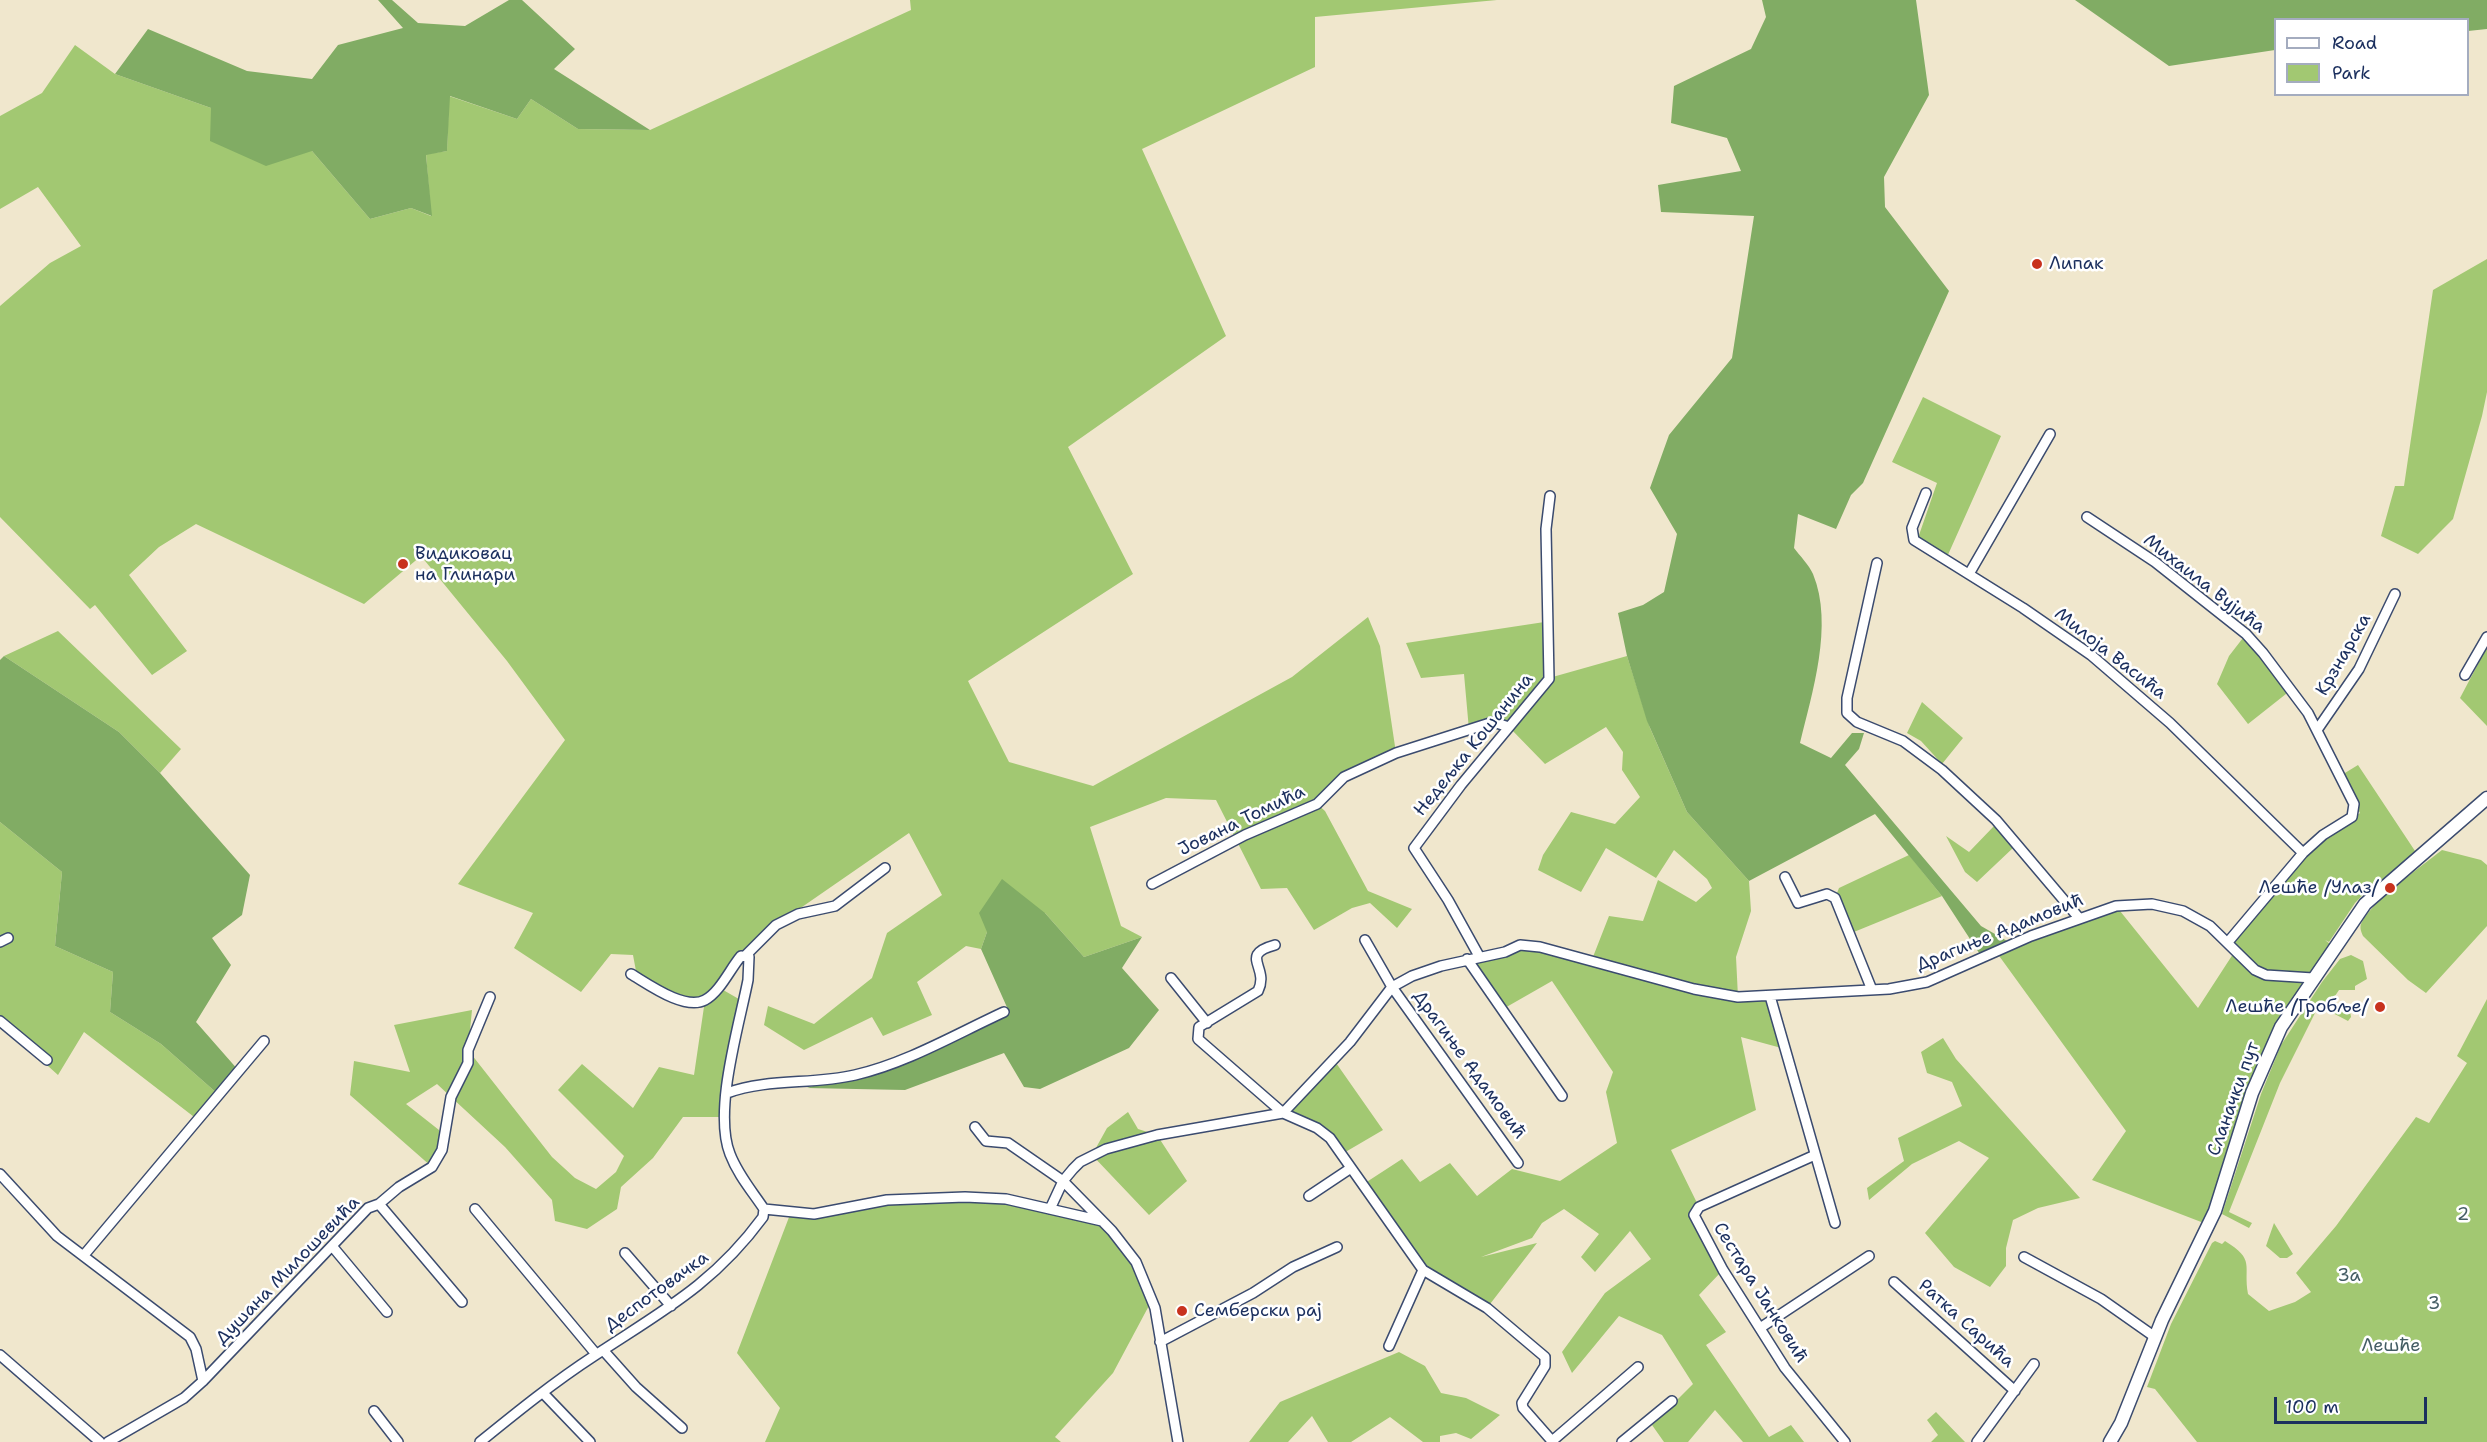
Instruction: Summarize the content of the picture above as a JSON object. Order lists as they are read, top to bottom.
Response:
{
  "streets": {
    "street": [
      "Михаила Вујића",
      "Милоја Васића",
      "Крзнарска",
      "Недељка Кошанина",
      "Јована Томића",
      "Драгиње Адамовић",
      "Сланачки пут",
      "Душана Милошевића",
      "Деспотовачка",
      "Сестара Јанковић",
      "Ратка Сарића"
    ]
  },
  "crossings": [
    ["Михаила Вујића", "Милоја Васића"],
    ["Михаила Вујића", "Крзнарска"],
    ["Михаила Вујића", "Драгиње Адамовић"],
    ["Недељка Кошанина", "Јована Томића"],
    ["Недељка Кошанина", "Драгиње Адамовић"],
    ["Драгиње Адамовић", "Сланачки пут"]
  ],
  "parks": [
    "2",
    "3a",
    "3",
    "Лешће"
  ],
  "places": [
    "Липак",
    "Видиковац на Глинари",
    "Лешће /Улаз/",
    "Лешће /Гробље/",
    "Семберски рај"
  ],
  "legend": ["Road", "Park"],
  "scale_bar": "100 m"
}
